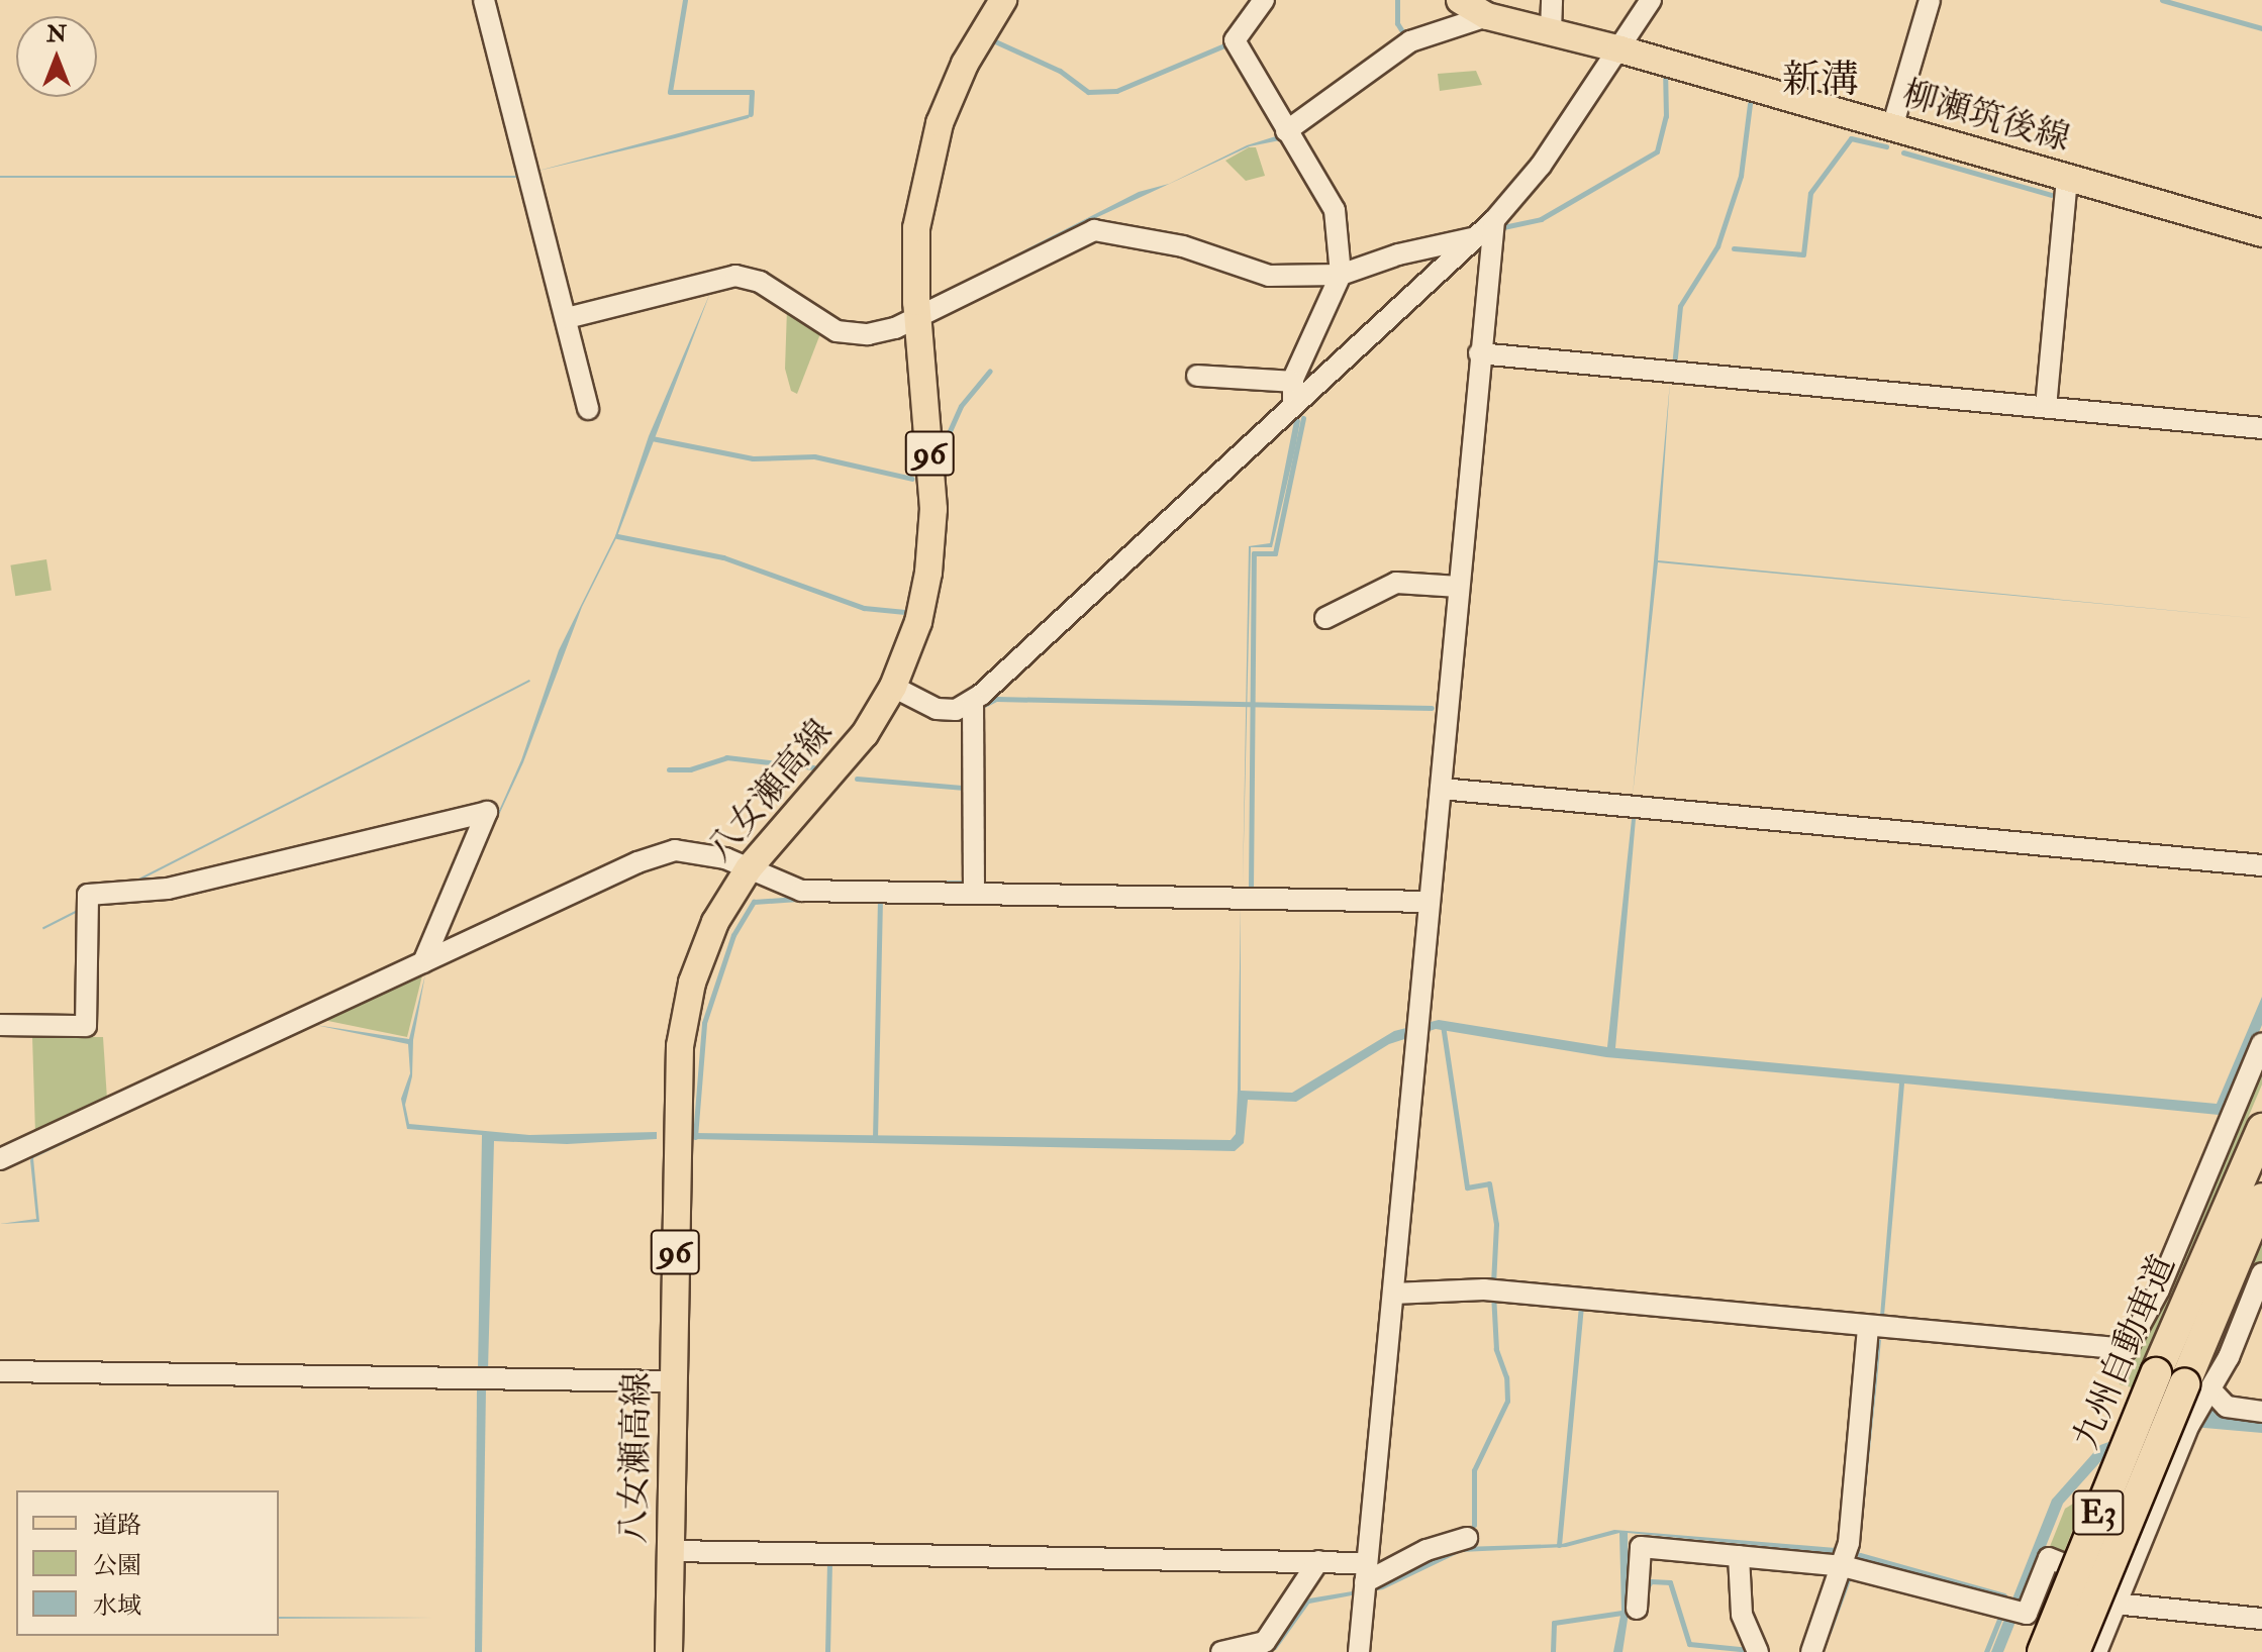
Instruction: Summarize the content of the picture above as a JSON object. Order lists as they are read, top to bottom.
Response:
{
  "streets": {
    "highway": ["九州自動車道", "E3"],
    "main road": ["柳瀬筑後線", "96", "八女瀬高線"]
  },
  "districts": ["新溝"],
  "legend": ["道路", "公園", "水域"],
  "north": "top"
}
